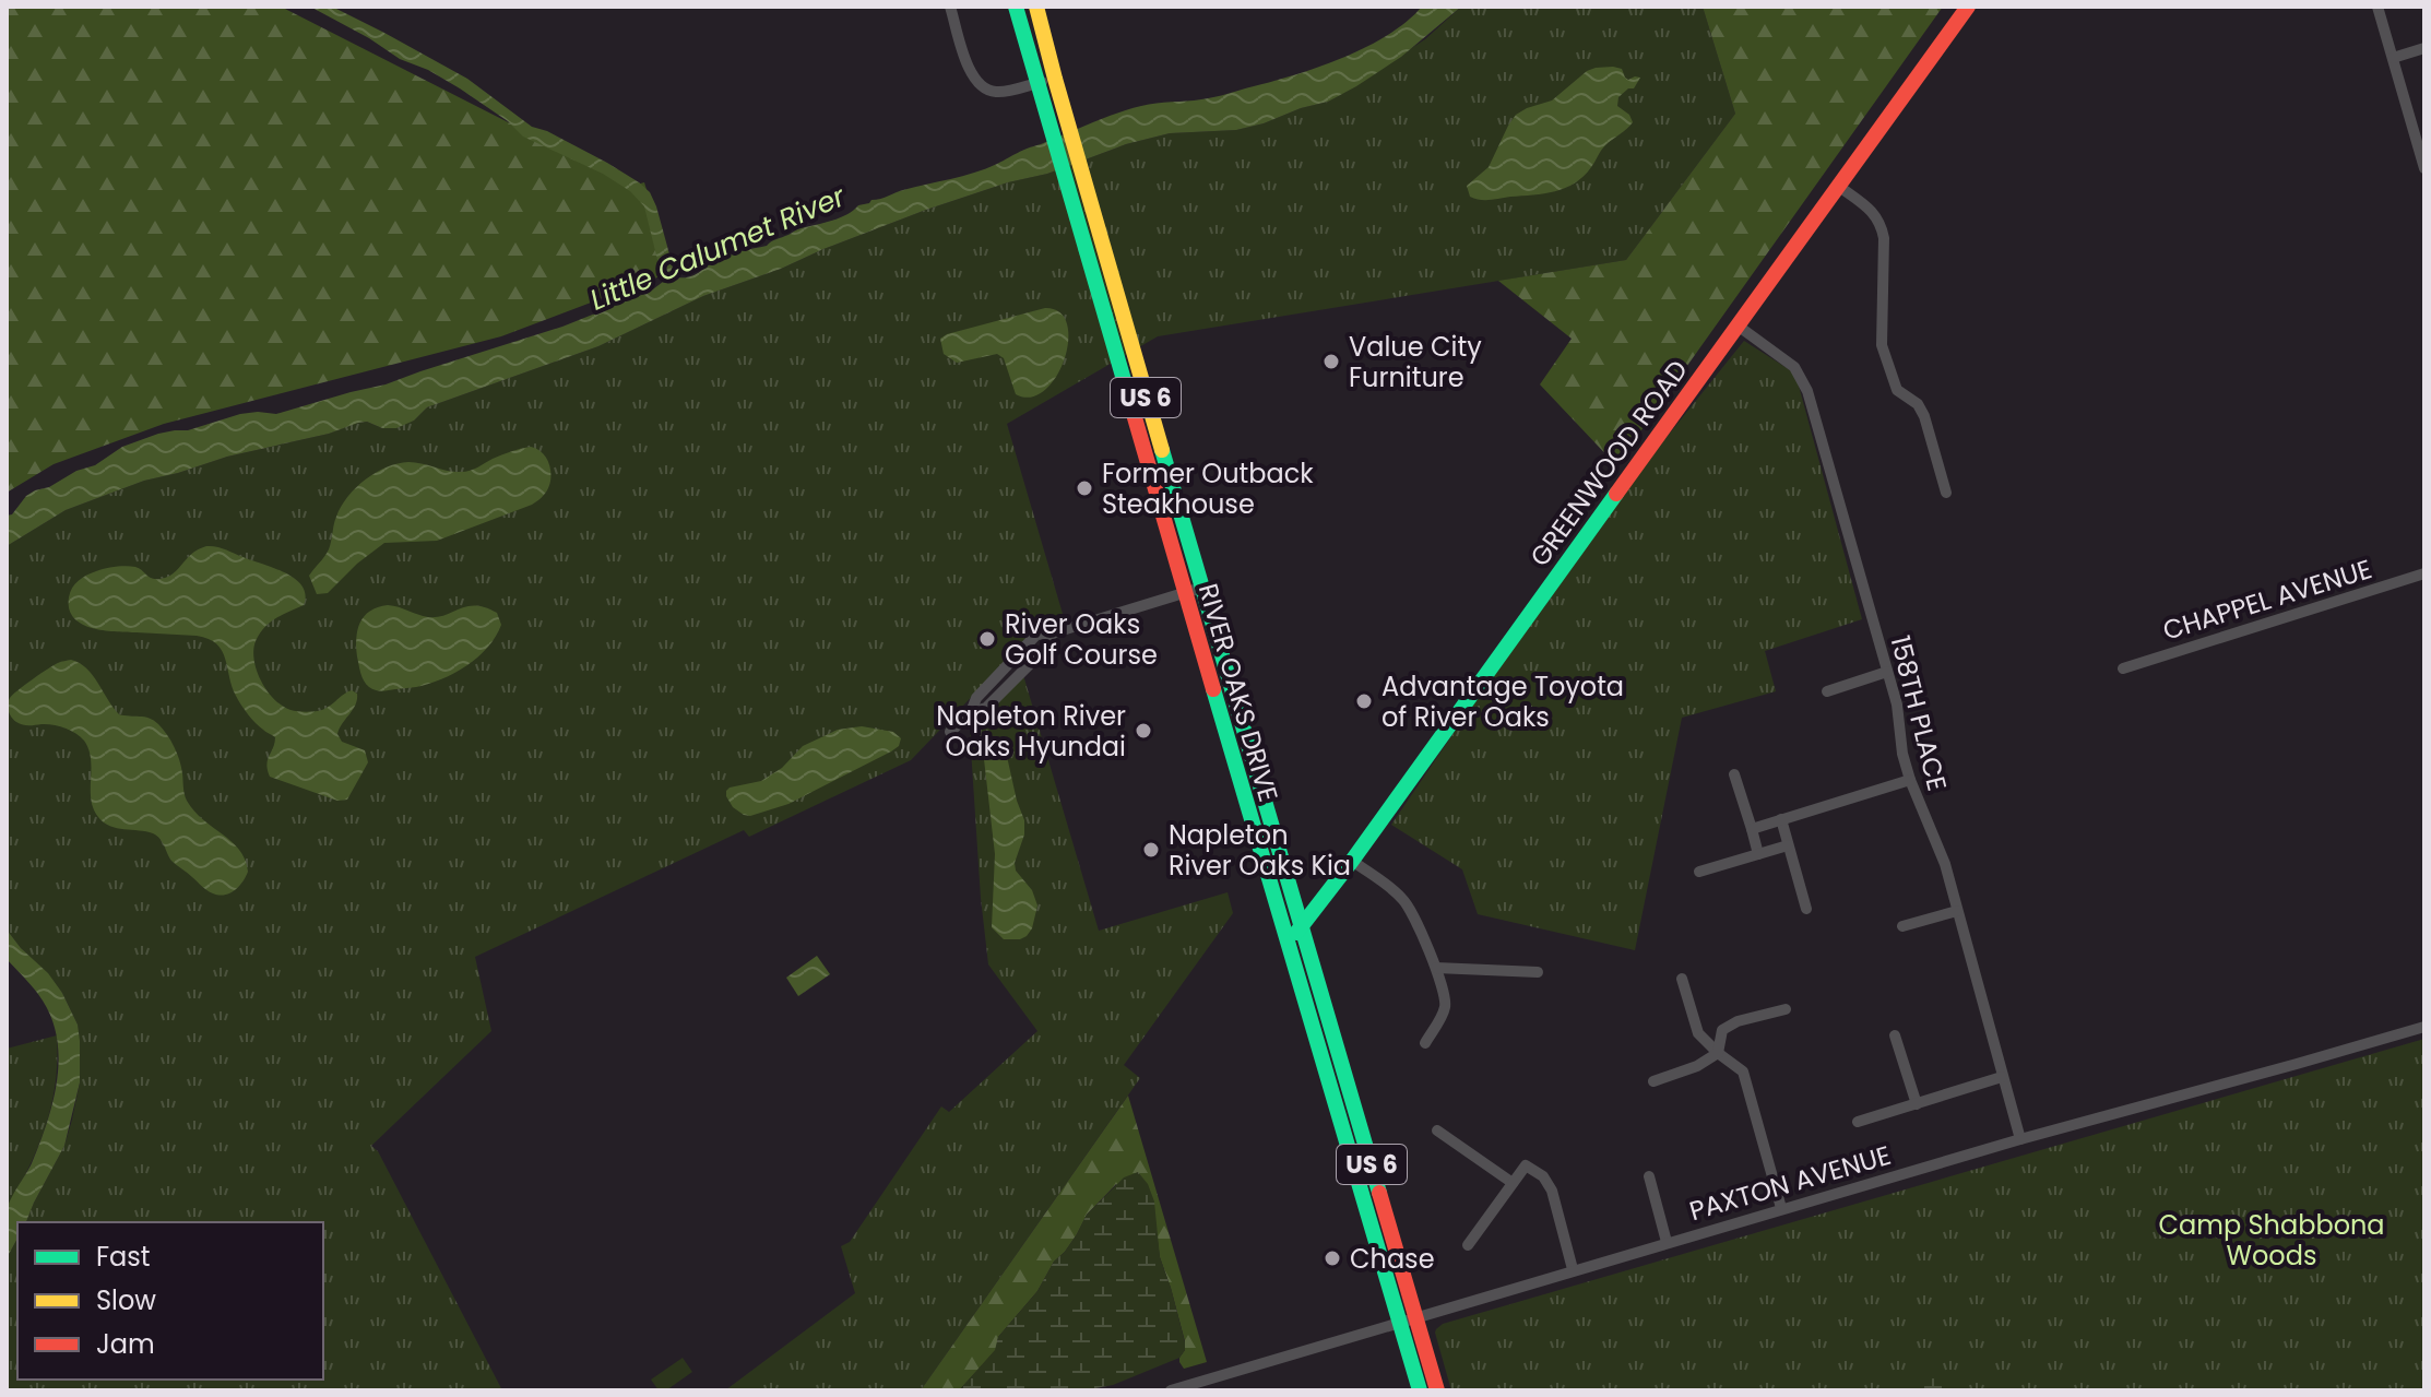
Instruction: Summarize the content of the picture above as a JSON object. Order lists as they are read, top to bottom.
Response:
{
  "streets": {
    "main road": ["US 6", "GREENWOOD ROAD", "RIVER OAKS DRIVE"],
    "street": ["CHAPPEL AVENUE", "158TH PLACE", "PAXTON AVENUE"]
  },
  "crossings": [
    ["GREENWOOD ROAD", "RIVER OAKS DRIVE"],
    ["GREENWOOD ROAD", "158TH PLACE"],
    ["RIVER OAKS DRIVE", "PAXTON AVENUE"],
    ["158TH PLACE", "PAXTON AVENUE"]
  ],
  "water": ["Little Calumet River"],
  "parks": ["Camp Shabbona Woods"],
  "places": [
    "Value City Furniture",
    "Former Outback Steakhouse",
    "River Oaks Golf Course",
    "Advantage Toyota of River Oaks",
    "Napleton River Oaks Hyundai",
    "Napleton River Oaks Kia",
    "Chase"
  ],
  "legend": ["Fast", "Slow", "Jam"]
}
